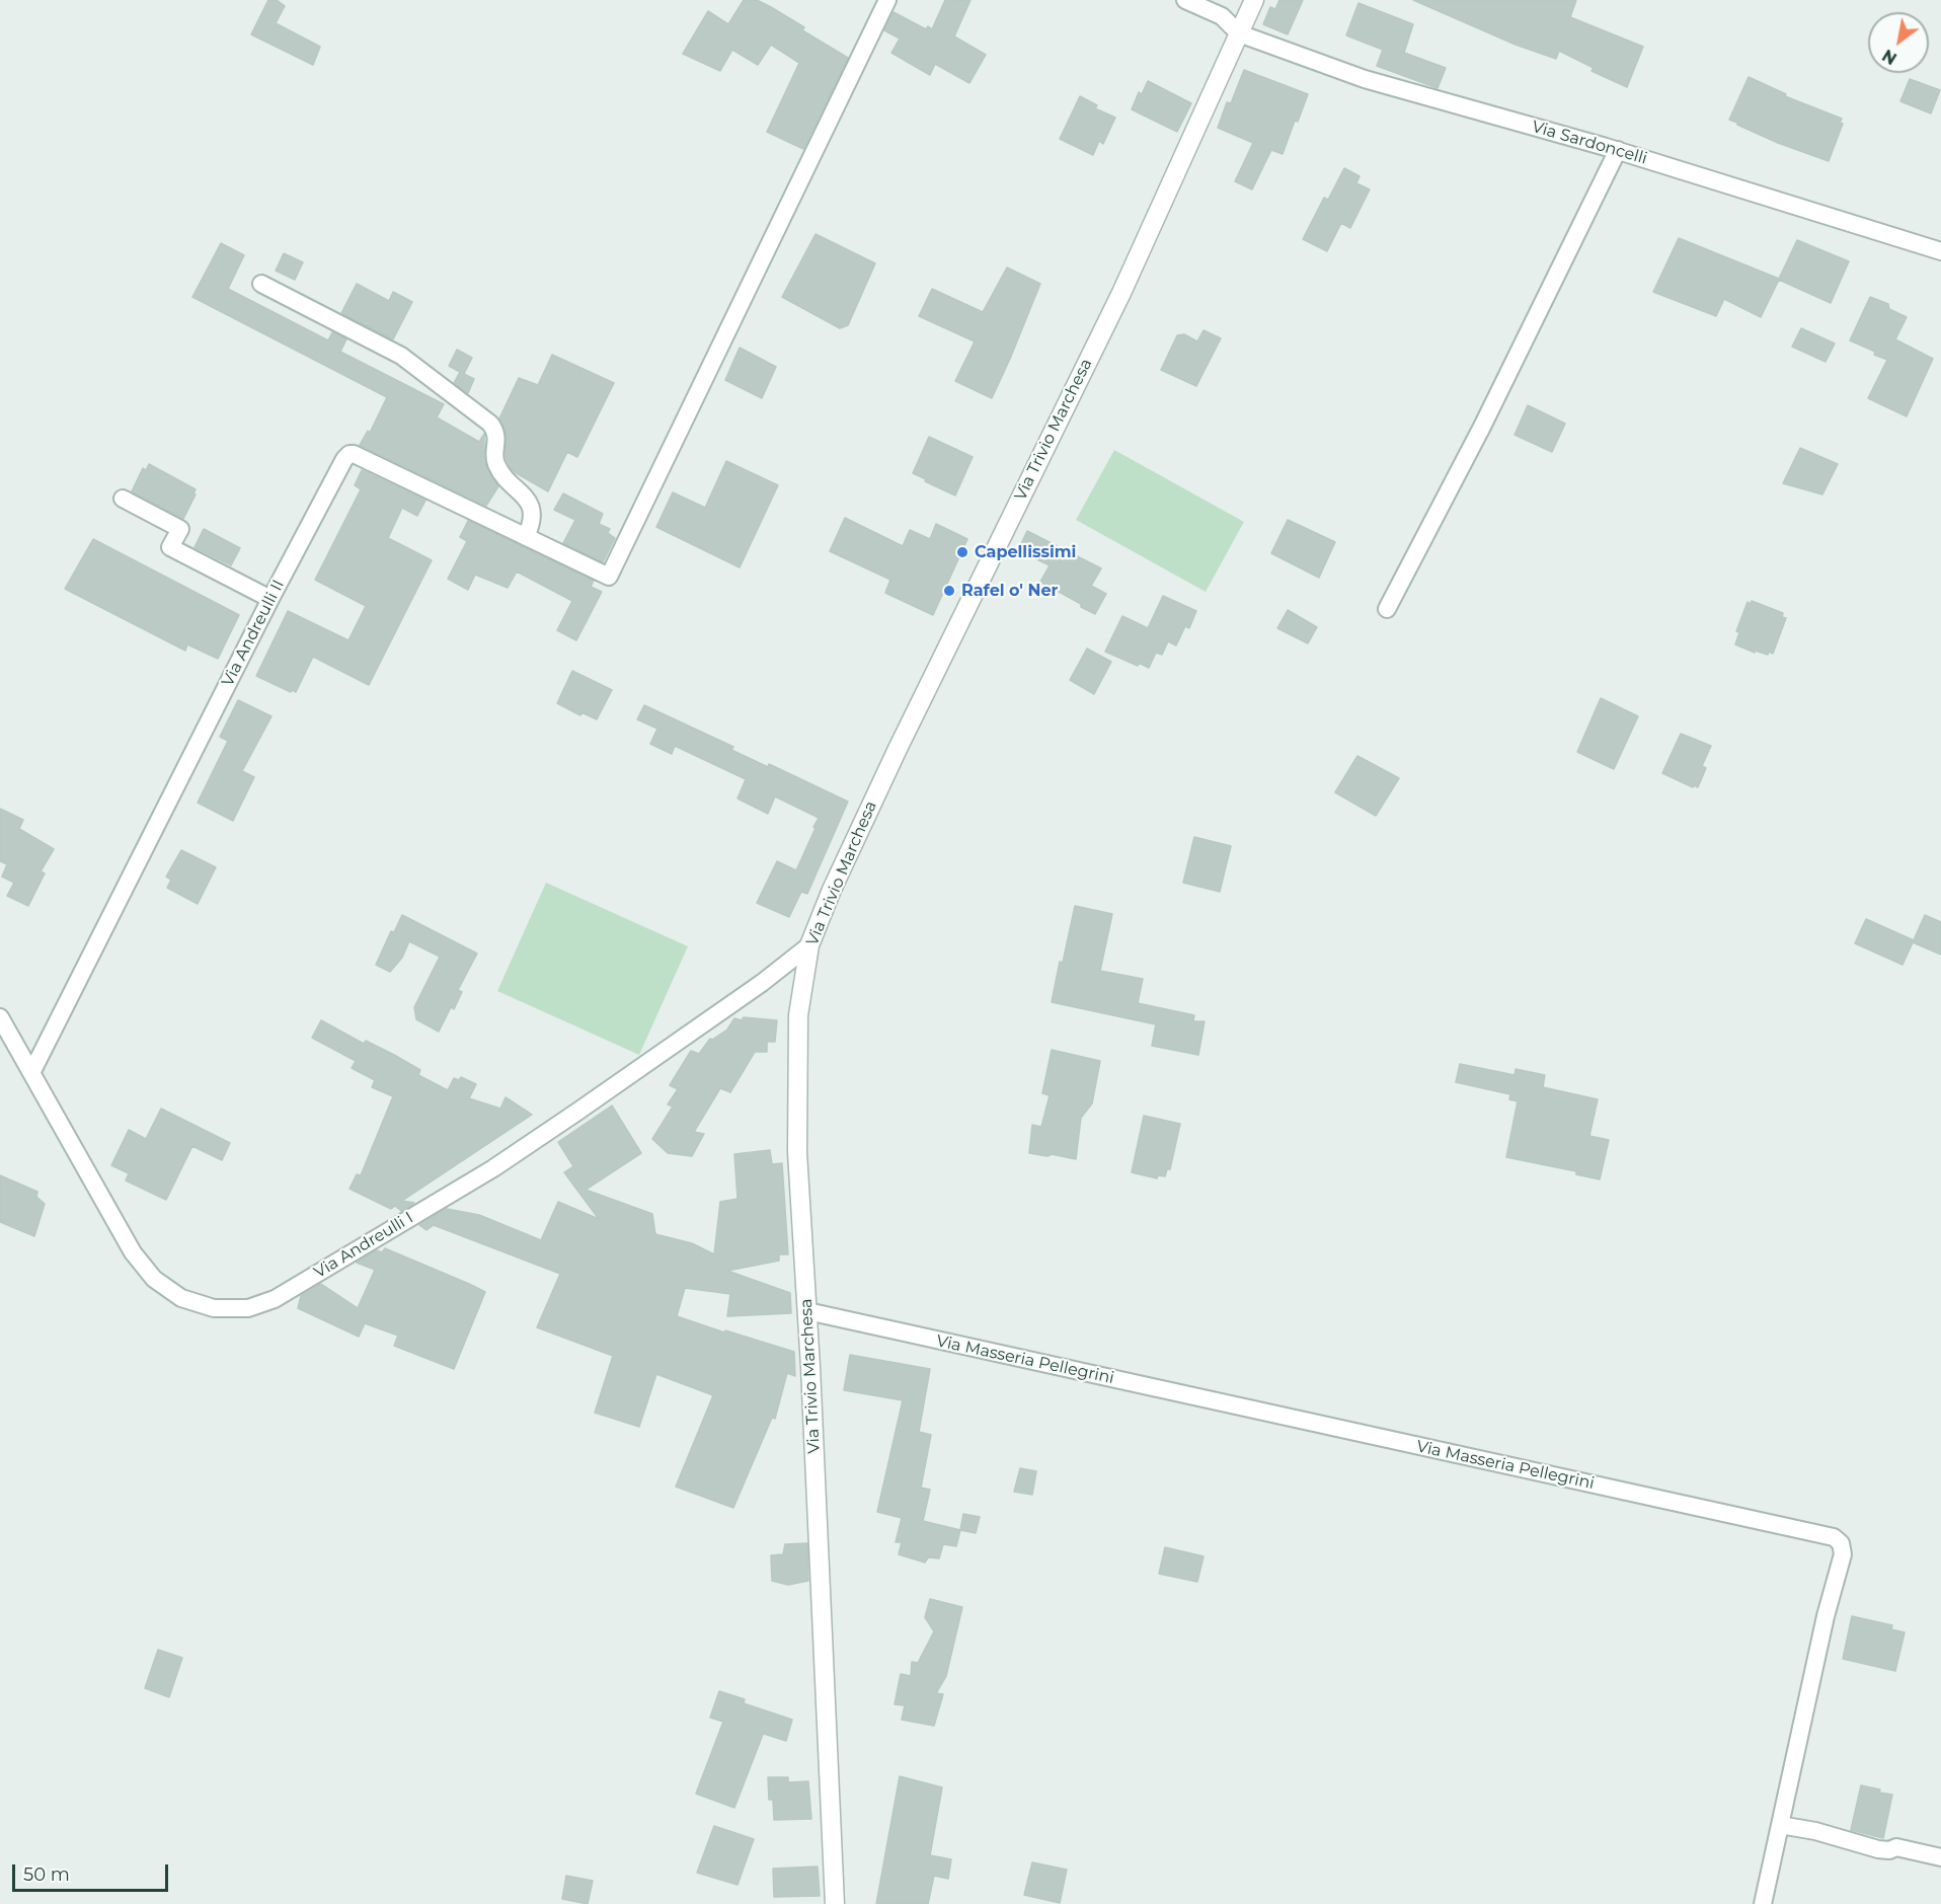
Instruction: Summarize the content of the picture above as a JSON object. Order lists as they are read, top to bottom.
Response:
{
  "streets": {
    "street": [
      "Via Sardoncelli",
      "Via Trivio Marchesa",
      "Via Andreulli II",
      "Via Andreulli I",
      "Via Masseria Pellegrini"
    ]
  },
  "crossings": [
    ["Via Sardoncelli", "Via Trivio Marchesa"],
    ["Via Trivio Marchesa", "Via Andreulli I"],
    ["Via Trivio Marchesa", "Via Masseria Pellegrini"],
    ["Via Andreulli II", "Via Andreulli I"]
  ],
  "places": ["Capellissimi", "Rafel o' Ner"],
  "scale_bar": "50 m",
  "north": "bottom left"
}
